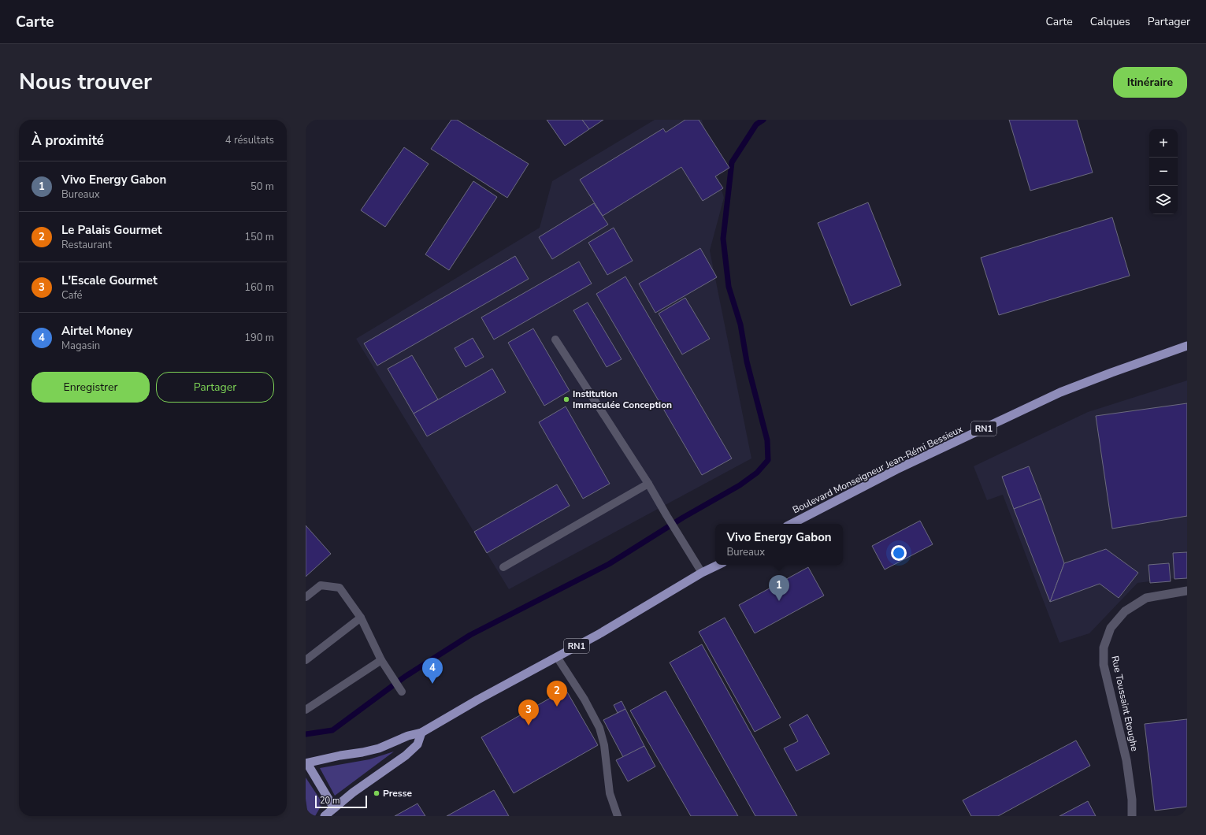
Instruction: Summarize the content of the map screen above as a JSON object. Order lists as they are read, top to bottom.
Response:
{
  "streets": {
    "main road": ["RN1", "Boulevard Monseigneur Jean-Rémi Bessieux"],
    "street": ["Rue Toussaint Etoughe"]
  },
  "places": ["Institution Immaculée Conception", "Presse"],
  "scale_bar": "20 m",
  "page": {
    "header": "Carte",
    "nav": ["Carte", "Calques", "Partager"],
    "title": "Nous trouver",
    "buttons": [
      "Itinéraire",
      ["Enregistrer", "Partager"]
    ],
    "heading": ["À proximité", "4 résultats"],
    "map_buttons": ["+", "−"],
    "list": [
      {
        "mark": "1",
        "name": "Vivo Energy Gabon",
        "note": "Bureaux",
        "value": "50 m"
      },
      {
        "mark": "2",
        "name": "Le Palais Gourmet",
        "note": "Restaurant",
        "value": "150 m"
      },
      {
        "mark": "3",
        "name": "L'Escale Gourmet",
        "note": "Café",
        "value": "160 m"
      },
      {
        "mark": "4",
        "name": "Airtel Money",
        "note": "Magasin",
        "value": "190 m"
      }
    ],
    "popup": ["Vivo Energy Gabon", "Bureaux"],
    "pins": [
      "1",
      "4",
      "2",
      "3"
    ],
    "scale": "20 m"
  }
}
